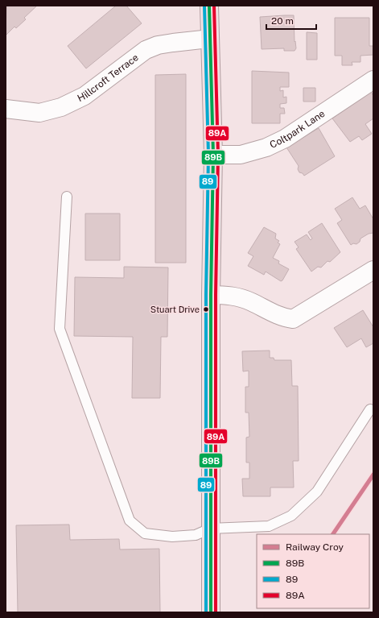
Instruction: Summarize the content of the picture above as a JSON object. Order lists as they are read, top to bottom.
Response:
{
  "streets": {
    "street": ["Hillcroft Terrace", "Coltpark Lane"]
  },
  "places": ["Stuart Drive"],
  "lines": [
    "transit line 89B",
    "transit line 89",
    "transit line 89A",
    "rail line Croy"
  ],
  "legend": [
    "Railway Croy",
    "89B",
    "89",
    "89A"
  ],
  "scale_bar": "20 m"
}
